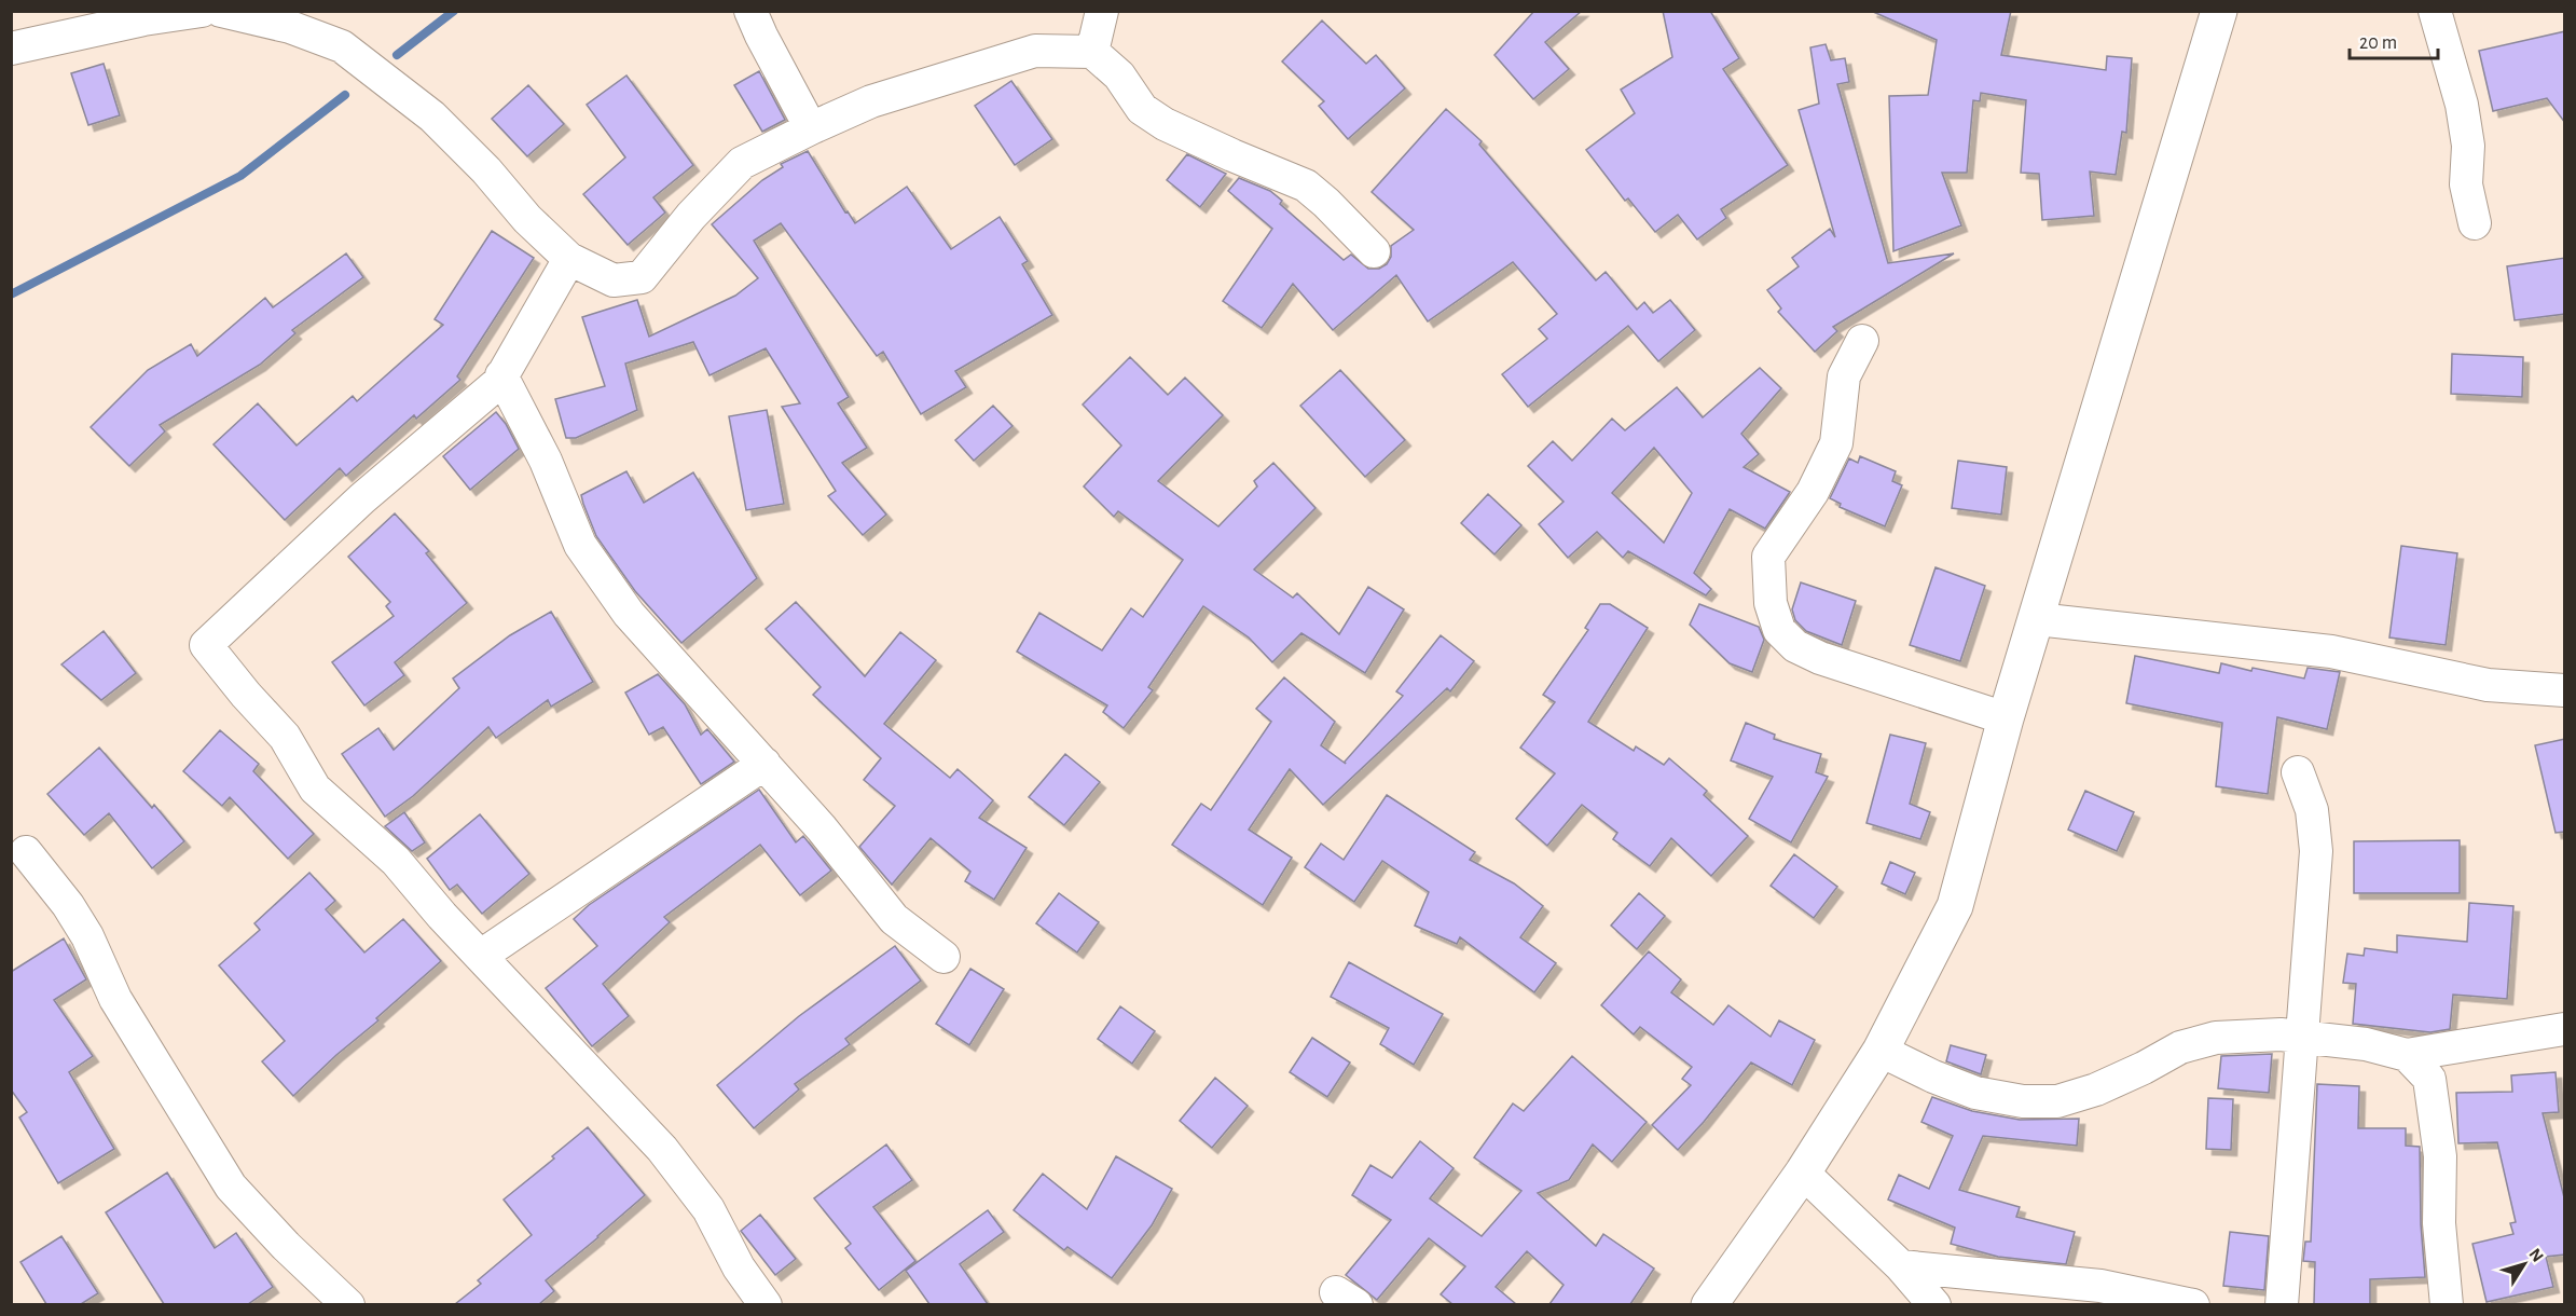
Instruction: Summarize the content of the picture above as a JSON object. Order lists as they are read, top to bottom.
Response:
{
  "scale_bar": "20 m",
  "north": "top right"
}
